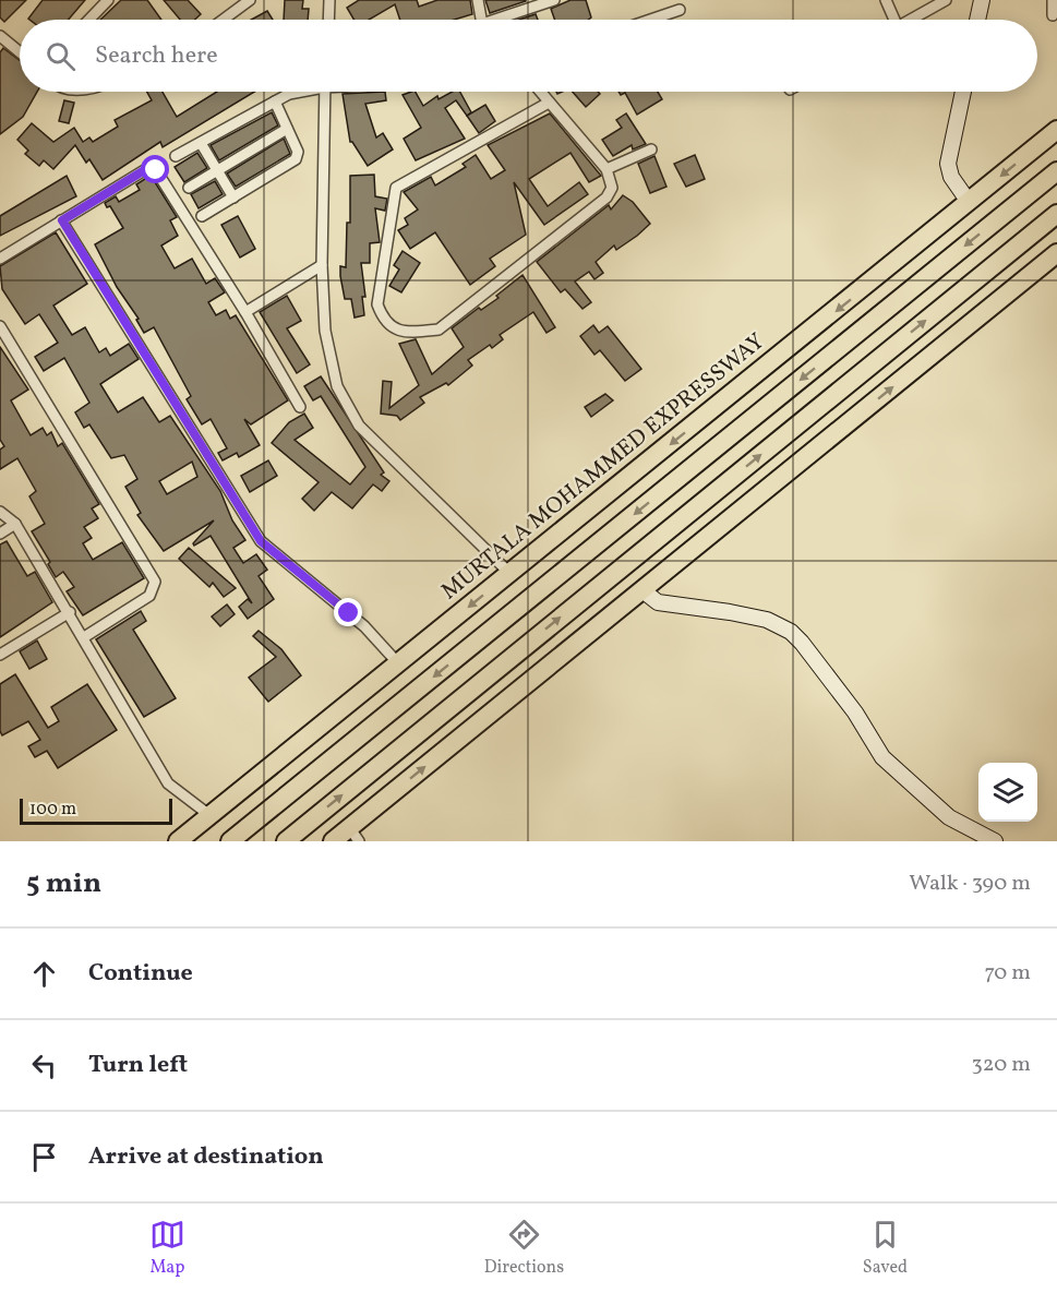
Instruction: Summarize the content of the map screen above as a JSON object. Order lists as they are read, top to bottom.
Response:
{
  "streets": {
    "highway": ["MURTALA MOHAMMED EXPRESSWAY"]
  },
  "scale_bar": "100 m",
  "page": {
    "search": "Search here",
    "scale": "100 m",
    "heading": ["5 min", "Walk · 390 m"],
    "list": [
      ["Continue", "70 m"],
      ["Turn left", "320 m"],
      "Arrive at destination"
    ],
    "nav": ["Map", "Directions", "Saved"]
  }
}
